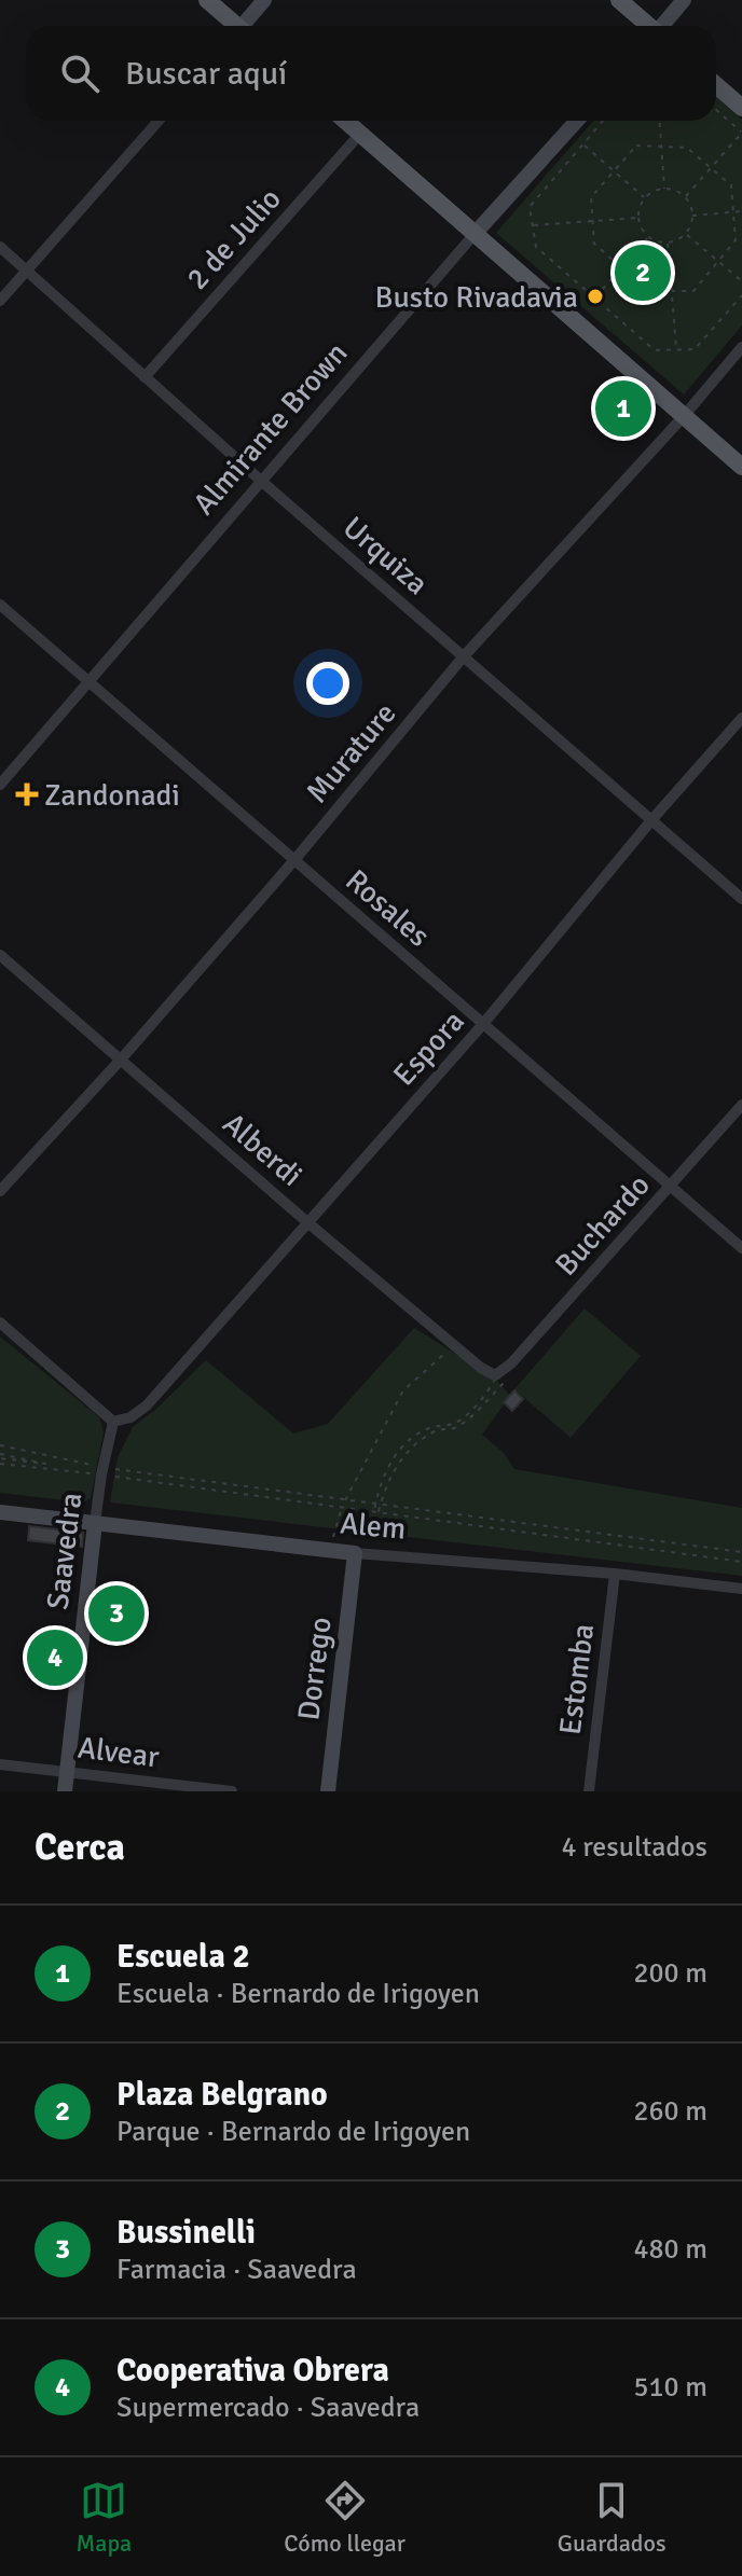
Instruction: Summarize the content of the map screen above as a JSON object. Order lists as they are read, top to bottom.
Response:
{
  "streets": {
    "main road": [
      "Almirante Brown",
      "Alem",
      "Saavedra",
      "Dorrego"
    ],
    "street": [
      "2 de Julio",
      "Urquiza",
      "Murature",
      "Rosales",
      "Espora",
      "Alberdi",
      "Buchardo",
      "Estomba",
      "Alvear"
    ]
  },
  "crossings": [
    ["2 de Julio", "Urquiza"],
    ["Almirante Brown", "Urquiza"],
    ["Almirante Brown", "Rosales"],
    ["Urquiza", "Murature"],
    ["Urquiza", "Espora"],
    ["Murature", "Rosales"],
    ["Murature", "Alberdi"],
    ["Rosales", "Espora"],
    ["Rosales", "Buchardo"],
    ["Espora", "Alberdi"],
    ["Espora", "Saavedra"],
    ["Alberdi", "Buchardo"],
    ["Alem", "Saavedra"],
    ["Alem", "Dorrego"],
    ["Alem", "Estomba"],
    ["Saavedra", "Alvear"]
  ],
  "places": {
    "other": ["Busto Rivadavia"],
    "health": ["Zandonadi"]
  },
  "page": {
    "search": "Buscar aquí",
    "pins": [
      "2",
      "1",
      "3",
      "4"
    ],
    "heading": ["Cerca", "4 resultados"],
    "list": [
      {
        "mark": "1",
        "name": "Escuela 2",
        "note": "Escuela · Bernardo de Irigoyen",
        "value": "200 m"
      },
      {
        "mark": "2",
        "name": "Plaza Belgrano",
        "note": "Parque · Bernardo de Irigoyen",
        "value": "260 m"
      },
      {
        "mark": "3",
        "name": "Bussinelli",
        "note": "Farmacia · Saavedra",
        "value": "480 m"
      },
      {
        "mark": "4",
        "name": "Cooperativa Obrera",
        "note": "Supermercado · Saavedra",
        "value": "510 m"
      }
    ],
    "nav": ["Mapa", "Cómo llegar", "Guardados"]
  }
}
